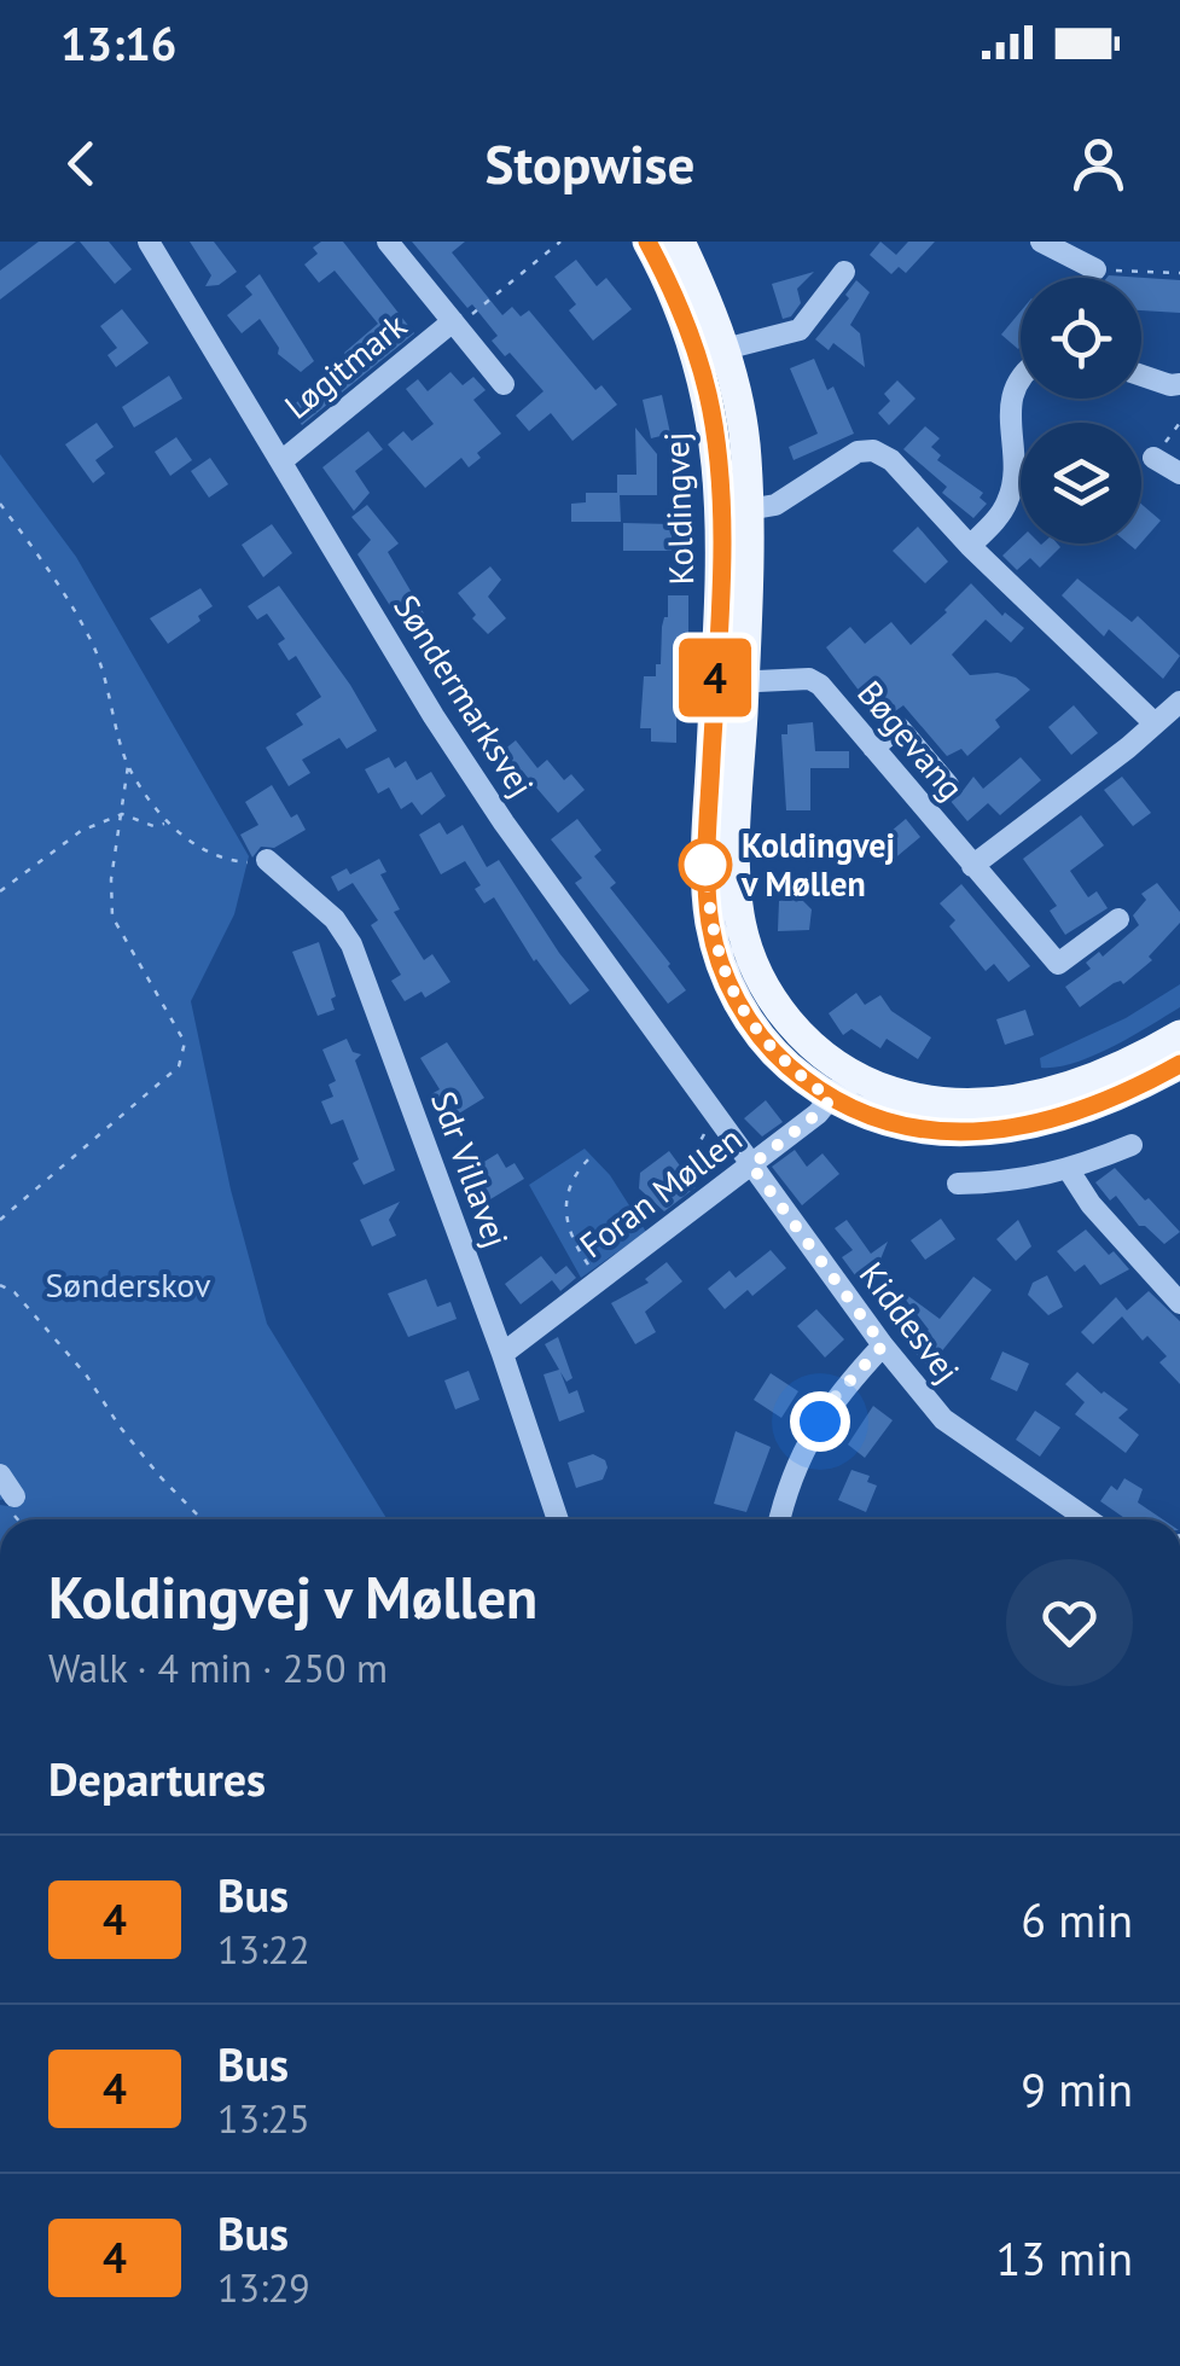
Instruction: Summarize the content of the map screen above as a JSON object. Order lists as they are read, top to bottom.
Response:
{
  "streets": {
    "main road": ["Koldingvej"],
    "street": [
      "Løgitmark",
      "Søndermarksvej",
      "Bøgevang",
      "Sdr Villavej",
      "Foran Møllen",
      "Kiddesvej"
    ]
  },
  "crossings": [
    ["Løgitmark", "Søndermarksvej"],
    ["Koldingvej", "Bøgevang"],
    ["Koldingvej", "Foran Møllen"],
    ["Søndermarksvej", "Foran Møllen"],
    ["Søndermarksvej", "Kiddesvej"],
    ["Sdr Villavej", "Foran Møllen"],
    ["Foran Møllen", "Kiddesvej"]
  ],
  "parks": ["Sønderskov"],
  "places": ["Koldingvej v Møllen"],
  "lines": ["bus line 4"],
  "page": {
    "status": "13:16",
    "header": "Stopwise",
    "on_map": "4",
    "heading": [
      ["Koldingvej v Møllen", "Walk · 4 min · 250 m"],
      "Departures"
    ],
    "list": [
      {
        "mark": "4",
        "name": "Bus",
        "note": "13:22",
        "value": "6 min"
      },
      {
        "mark": "4",
        "name": "Bus",
        "note": "13:25",
        "value": "9 min"
      },
      {
        "mark": "4",
        "name": "Bus",
        "note": "13:29",
        "value": "13 min"
      }
    ]
  }
}
